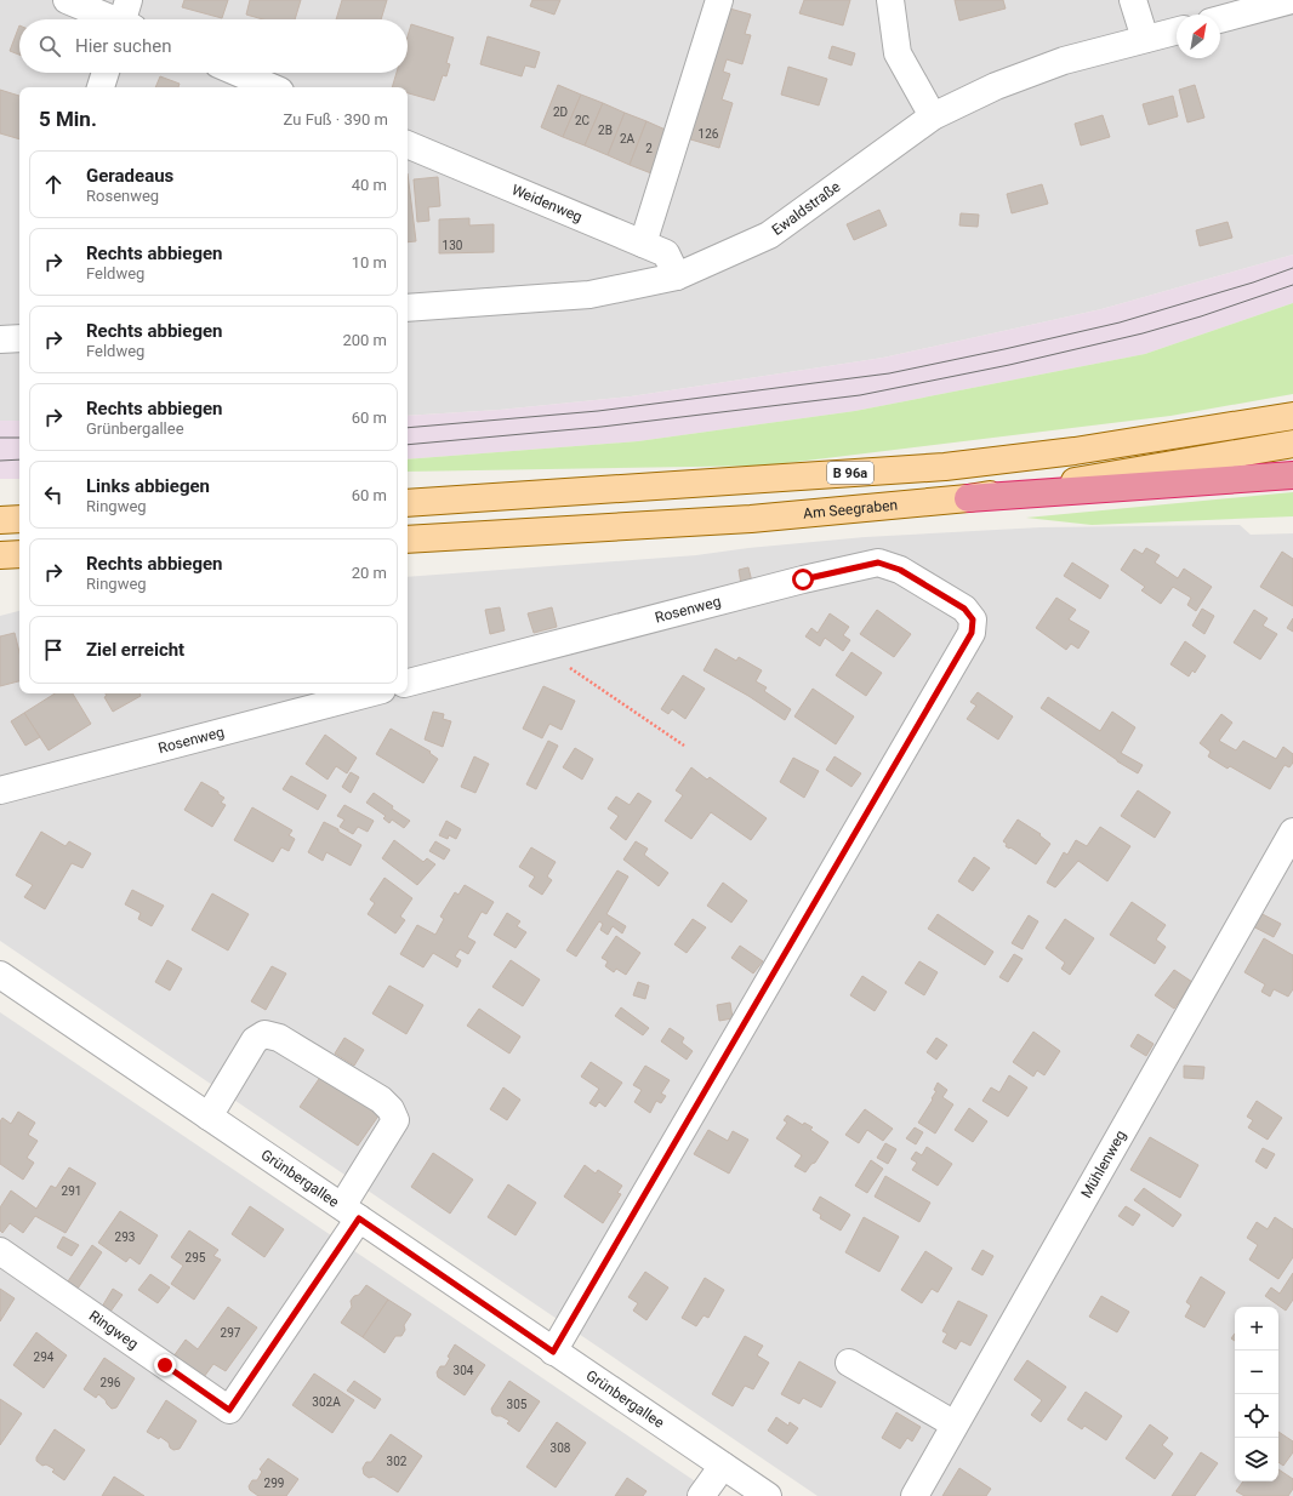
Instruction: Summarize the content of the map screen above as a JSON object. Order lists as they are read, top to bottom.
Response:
{
  "streets": {
    "main road": ["B 96a", "Am Seegraben"],
    "street": [
      "Weidenweg",
      "Ewaldstraße",
      "Rosenweg",
      "Mühlenweg",
      "Grünbergallee",
      "Ringweg"
    ]
  },
  "crossings": [
    ["Weidenweg", "Ewaldstraße"],
    ["Rosenweg", "Grünbergallee"],
    ["Grünbergallee", "Ringweg"]
  ],
  "house_numbers": [
    "2D",
    "2C",
    "2B",
    "126",
    "2A",
    "2",
    "130",
    "291",
    "293",
    "295",
    "297",
    "294",
    "304",
    "296",
    "302A",
    "305",
    "308",
    "302",
    "299"
  ],
  "north": "top right",
  "page": {
    "search": "Hier suchen",
    "heading": ["5 Min.", "Zu Fuß · 390 m"],
    "list": [
      ["Geradeaus", "Rosenweg", "40 m"],
      ["Rechts abbiegen", "Feldweg", "10 m"],
      ["Rechts abbiegen", "Feldweg", "200 m"],
      ["Rechts abbiegen", "Grünbergallee", "60 m"],
      ["Links abbiegen", "Ringweg", "60 m"],
      ["Rechts abbiegen", "Ringweg", "20 m"],
      "Ziel erreicht"
    ],
    "map_buttons": ["+", "−"]
  }
}
